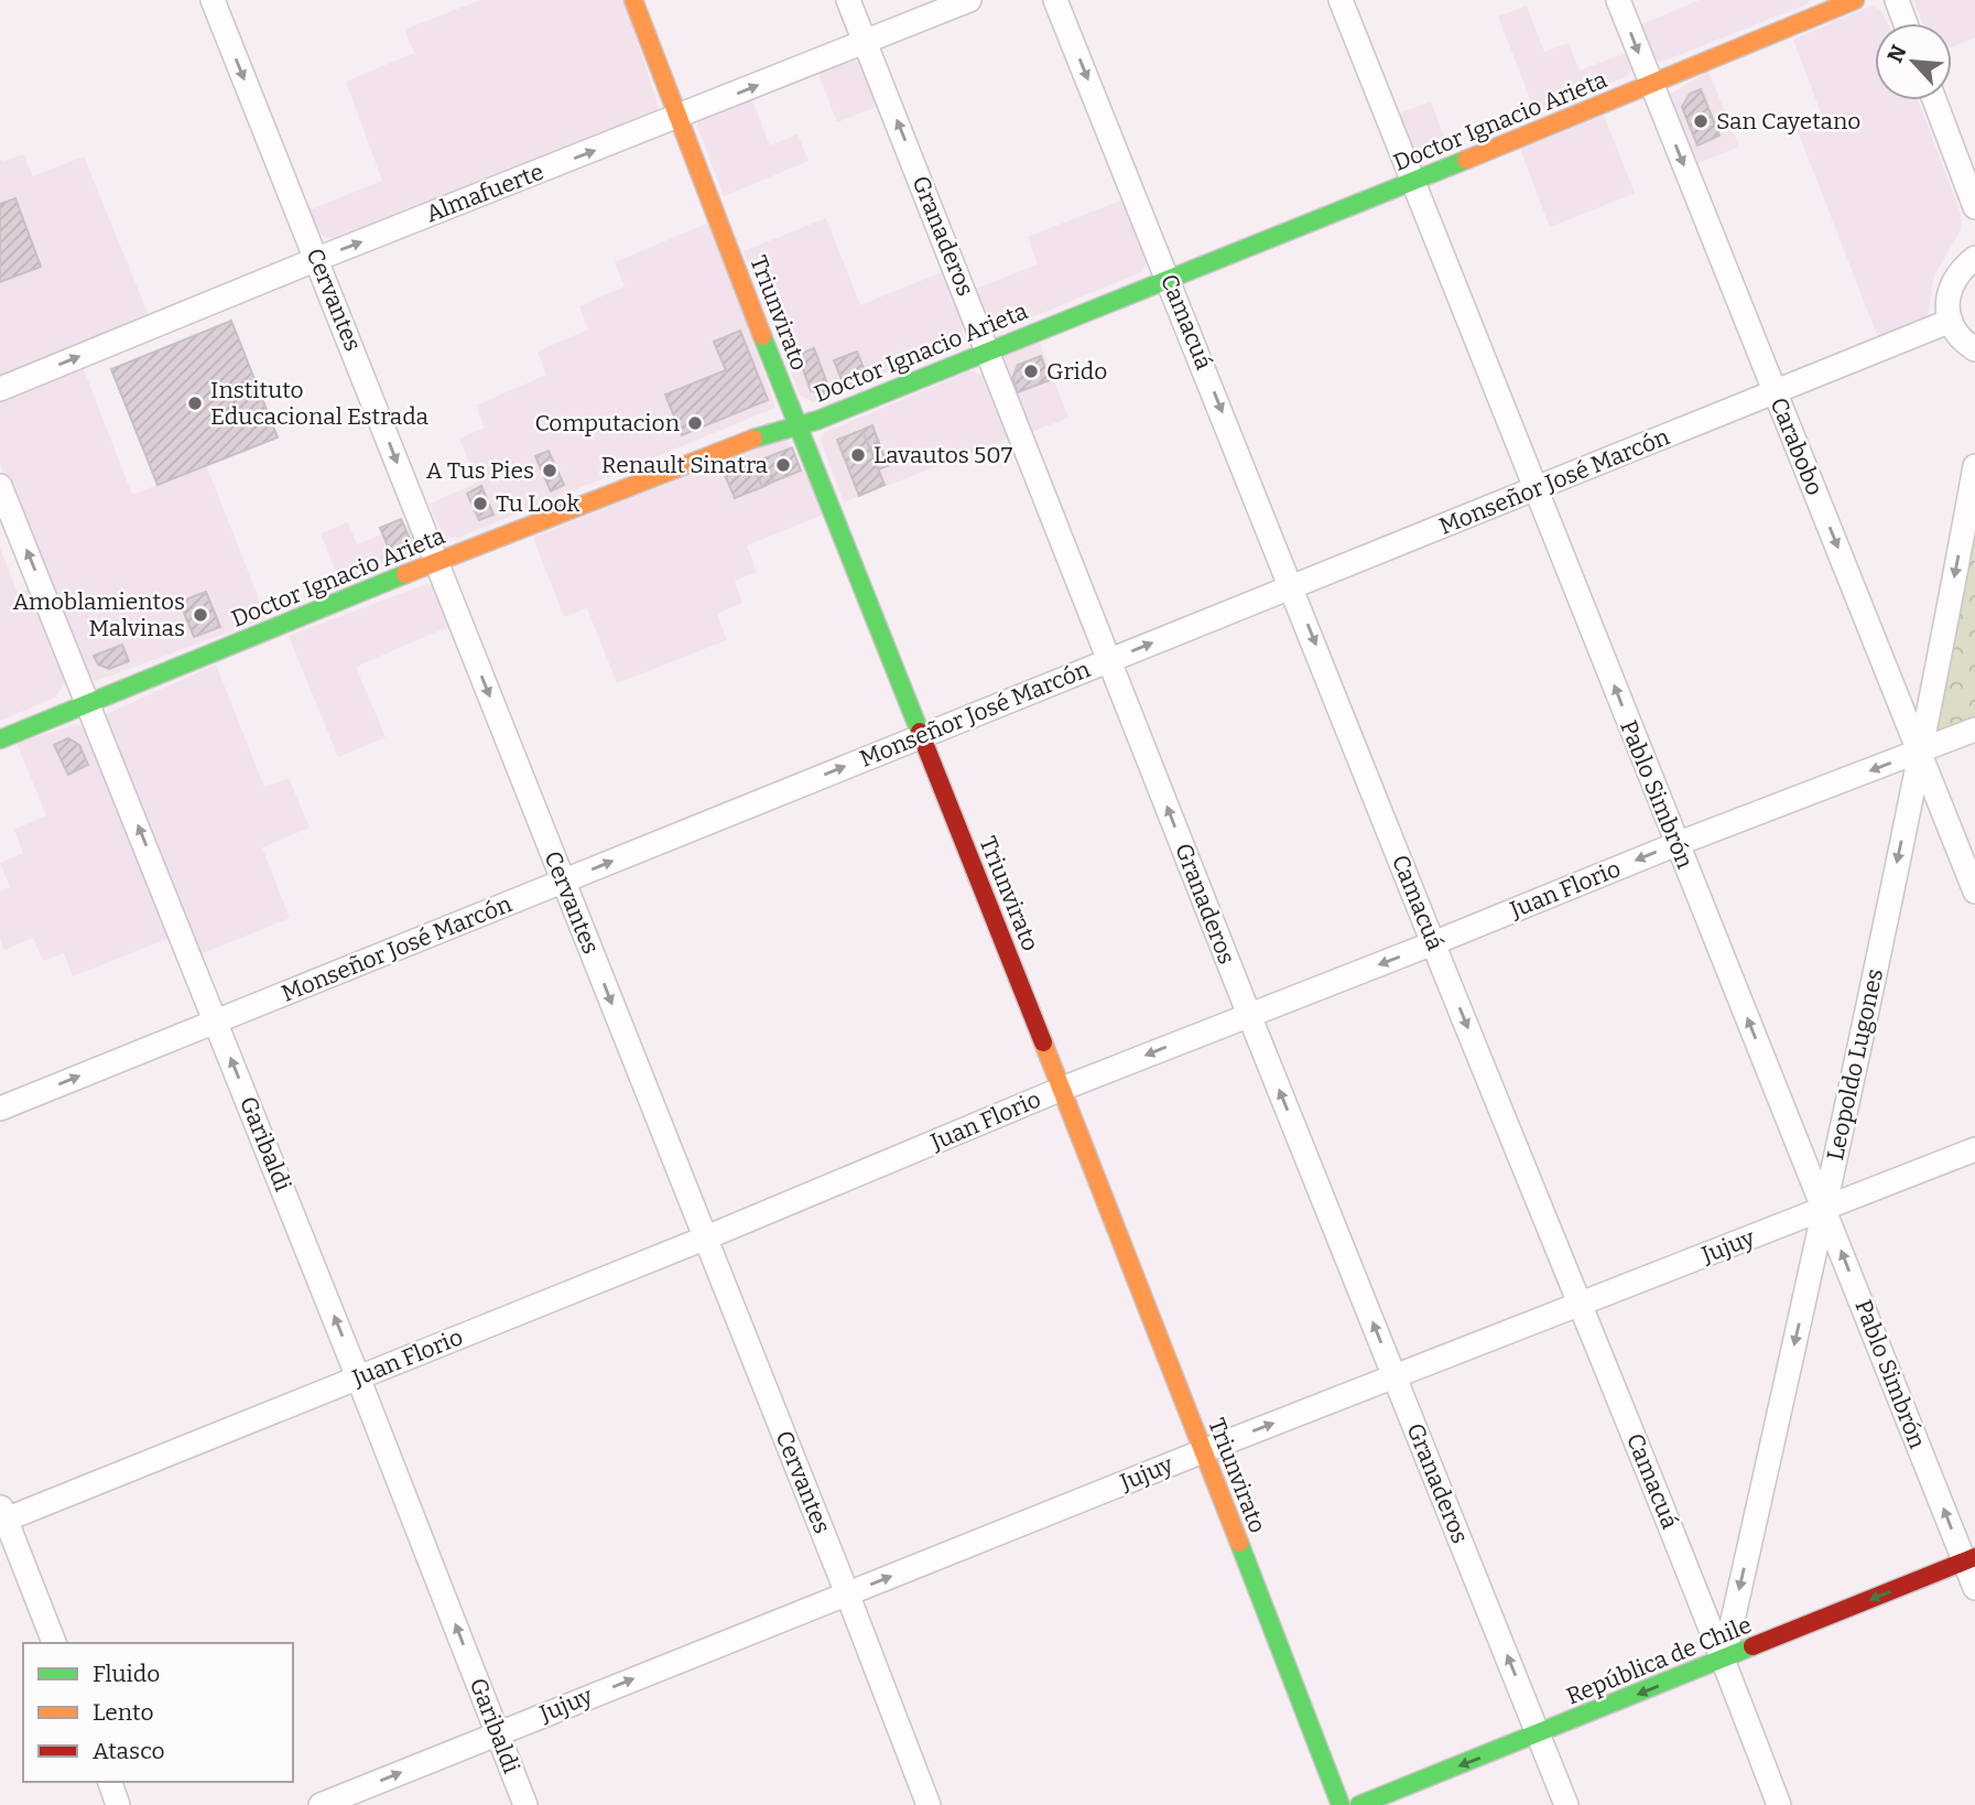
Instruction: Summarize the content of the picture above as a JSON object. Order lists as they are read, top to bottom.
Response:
{
  "streets": {
    "street": [
      "Doctor Ignacio Arieta",
      "Almafuerte",
      "Granaderos",
      "Cervantes",
      "Triunvirato",
      "Camacuá",
      "Carabobo",
      "Monseñor José Marcón",
      "Pablo Simbrón",
      "Juan Florio",
      "Leopoldo Lugones",
      "Garibaldi",
      "Jujuy",
      "República de Chile"
    ]
  },
  "crossings": [
    ["Doctor Ignacio Arieta", "Granaderos"],
    ["Doctor Ignacio Arieta", "Cervantes"],
    ["Doctor Ignacio Arieta", "Triunvirato"],
    ["Doctor Ignacio Arieta", "Camacuá"],
    ["Doctor Ignacio Arieta", "Carabobo"],
    ["Doctor Ignacio Arieta", "Pablo Simbrón"],
    ["Doctor Ignacio Arieta", "Garibaldi"],
    ["Almafuerte", "Granaderos"],
    ["Almafuerte", "Cervantes"],
    ["Almafuerte", "Triunvirato"],
    ["Granaderos", "Monseñor José Marcón"],
    ["Granaderos", "Juan Florio"],
    ["Granaderos", "Jujuy"],
    ["Granaderos", "República de Chile"],
    ["Cervantes", "Monseñor José Marcón"],
    ["Cervantes", "Juan Florio"],
    ["Cervantes", "Jujuy"],
    ["Triunvirato", "Monseñor José Marcón"],
    ["Triunvirato", "Juan Florio"],
    ["Triunvirato", "Jujuy"],
    ["Camacuá", "Monseñor José Marcón"],
    ["Camacuá", "Juan Florio"],
    ["Camacuá", "Leopoldo Lugones"],
    ["Camacuá", "Jujuy"],
    ["Camacuá", "República de Chile"],
    ["Carabobo", "Monseñor José Marcón"],
    ["Carabobo", "Juan Florio"],
    ["Carabobo", "Leopoldo Lugones"],
    ["Monseñor José Marcón", "Pablo Simbrón"],
    ["Monseñor José Marcón", "Garibaldi"],
    ["Pablo Simbrón", "Juan Florio"],
    ["Pablo Simbrón", "Leopoldo Lugones"],
    ["Pablo Simbrón", "Jujuy"],
    ["Pablo Simbrón", "República de Chile"],
    ["Juan Florio", "Leopoldo Lugones"],
    ["Juan Florio", "Garibaldi"],
    ["Leopoldo Lugones", "Jujuy"],
    ["Leopoldo Lugones", "República de Chile"],
    ["Garibaldi", "Jujuy"]
  ],
  "one_way": [
    "Almafuerte",
    "Granaderos",
    "Cervantes",
    "Camacuá",
    "Carabobo",
    "Monseñor José Marcón",
    "Pablo Simbrón",
    "Juan Florio",
    "Leopoldo Lugones",
    "Garibaldi",
    "Jujuy",
    "República de Chile"
  ],
  "places": [
    "San Cayetano",
    "Grido",
    "Instituto Educacional Estrada",
    "Computacion",
    "Lavautos 507",
    "Renault Sinatra",
    "A Tus Pies",
    "Tu Look",
    "Amoblamientos Malvinas"
  ],
  "legend": ["Fluido", "Lento", "Atasco"],
  "north": "top left"
}
